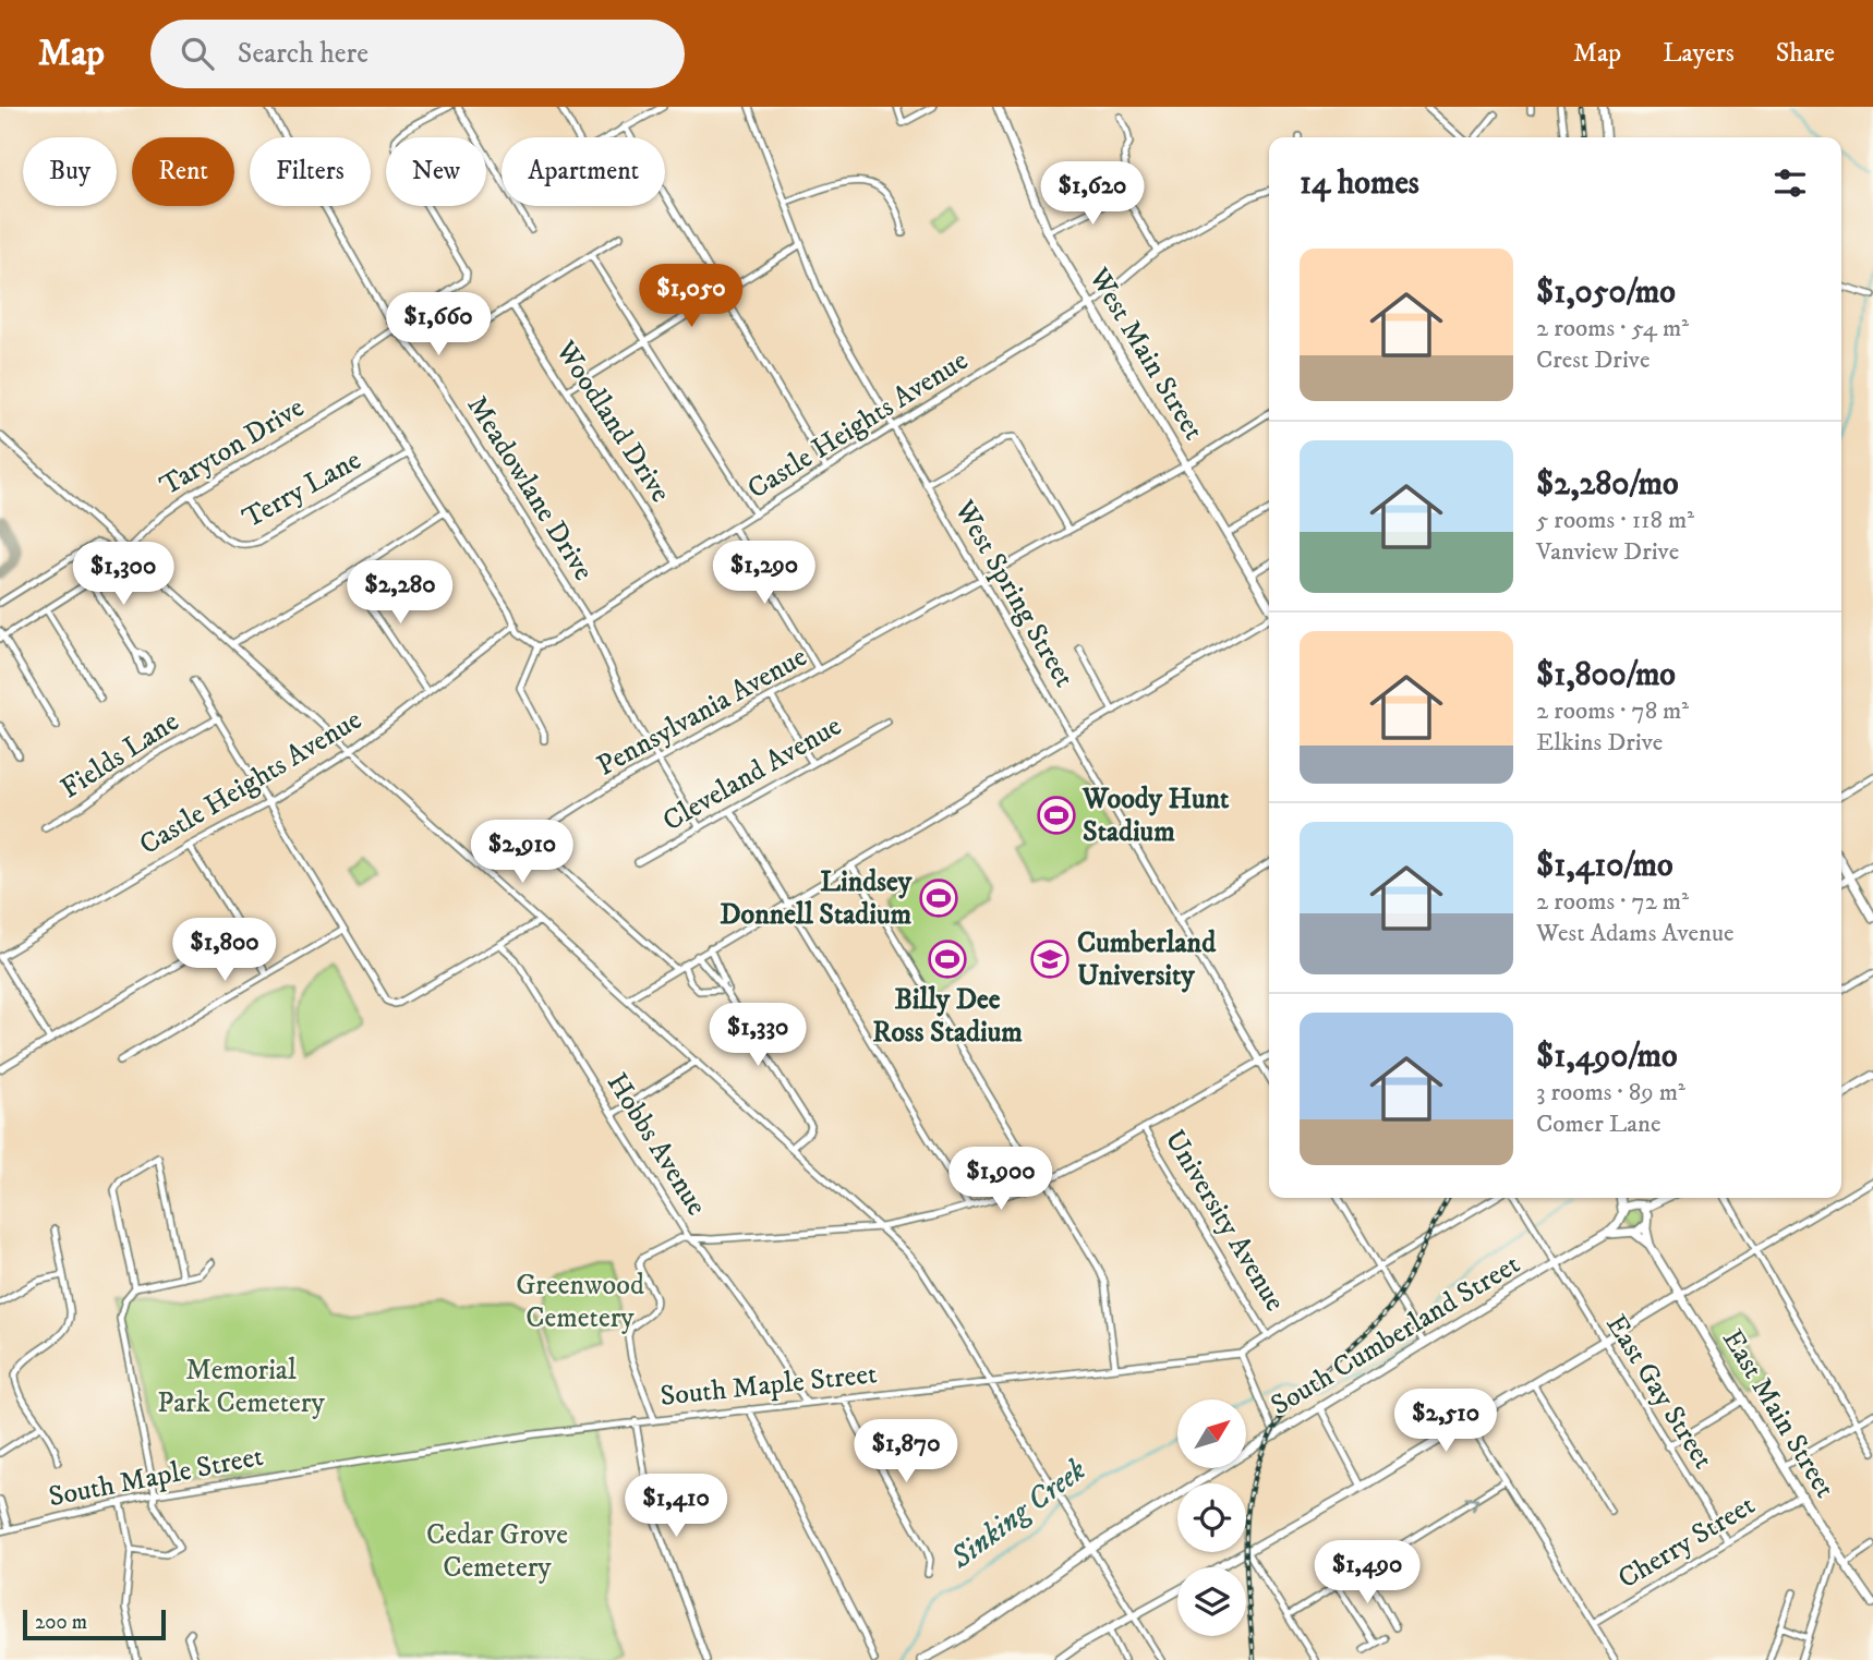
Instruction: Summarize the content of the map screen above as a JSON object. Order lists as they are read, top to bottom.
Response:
{
  "streets": {
    "main road": ["West Main Street", "South Cumberland Street", "East Main Street"],
    "street": [
      "Woodland Drive",
      "Castle Heights Avenue",
      "Taryton Drive",
      "Meadowlane Drive",
      "Terry Lane",
      "West Spring Street",
      "Pennsylvania Avenue",
      "Fields Lane",
      "Cleveland Avenue",
      "Hobbs Avenue",
      "University Avenue",
      "South Maple Street",
      "East Gay Street",
      "Cherry Street"
    ]
  },
  "crossings": [
    ["West Main Street", "Castle Heights Avenue"],
    ["West Main Street", "Pennsylvania Avenue"],
    ["Woodland Drive", "Castle Heights Avenue"],
    ["Castle Heights Avenue", "Meadowlane Drive"],
    ["Castle Heights Avenue", "West Spring Street"],
    ["Taryton Drive", "Terry Lane"],
    ["Meadowlane Drive", "Pennsylvania Avenue"],
    ["Meadowlane Drive", "Cleveland Avenue"],
    ["West Spring Street", "Pennsylvania Avenue"],
    ["Hobbs Avenue", "South Maple Street"],
    ["University Avenue", "South Maple Street"],
    ["South Cumberland Street", "East Gay Street"],
    ["South Cumberland Street", "East Main Street"],
    ["East Gay Street", "Cherry Street"],
    ["East Main Street", "Cherry Street"]
  ],
  "water": ["Sinking Creek"],
  "parks": ["Greenwood Cemetery", "Memorial Park Cemetery", "Cedar Grove Cemetery"],
  "places": {
    "sports": ["Woody Hunt Stadium", "Lindsey Donnell Stadium", "Billy Dee Ross Stadium"],
    "school or university": ["Cumberland University"]
  },
  "scale_bar": "200 m",
  "north": "top right",
  "page": {
    "header": "Map",
    "search": "Search here",
    "nav": ["Map", "Layers", "Share"],
    "chip": [
      "Buy",
      "Rent",
      "Filters",
      "New",
      "Apartment"
    ],
    "heading": "14 homes",
    "price": [
      "$1,620",
      "$1,050",
      "$1,660",
      "$1,290",
      "$1,300",
      "$2,280",
      "$2,910",
      "$1,800",
      "$1,330",
      "$1,900",
      "$2,510",
      "$1,870",
      "$1,410",
      "$1,490"
    ],
    "list": [
      {
        "name": "$1,050/mo",
        "note": "2 rooms · 54 m² · Crest Drive"
      },
      {
        "name": "$2,280/mo",
        "note": "5 rooms · 118 m² · Vanview Drive"
      },
      {
        "name": "$1,800/mo",
        "note": "2 rooms · 78 m² · Elkins Drive"
      },
      {
        "name": "$1,410/mo",
        "note": "2 rooms · 72 m² · West Adams Avenue"
      },
      {
        "name": "$1,490/mo",
        "note": "3 rooms · 89 m² · Comer Lane"
      }
    ],
    "scale": "200 m"
  }
}
